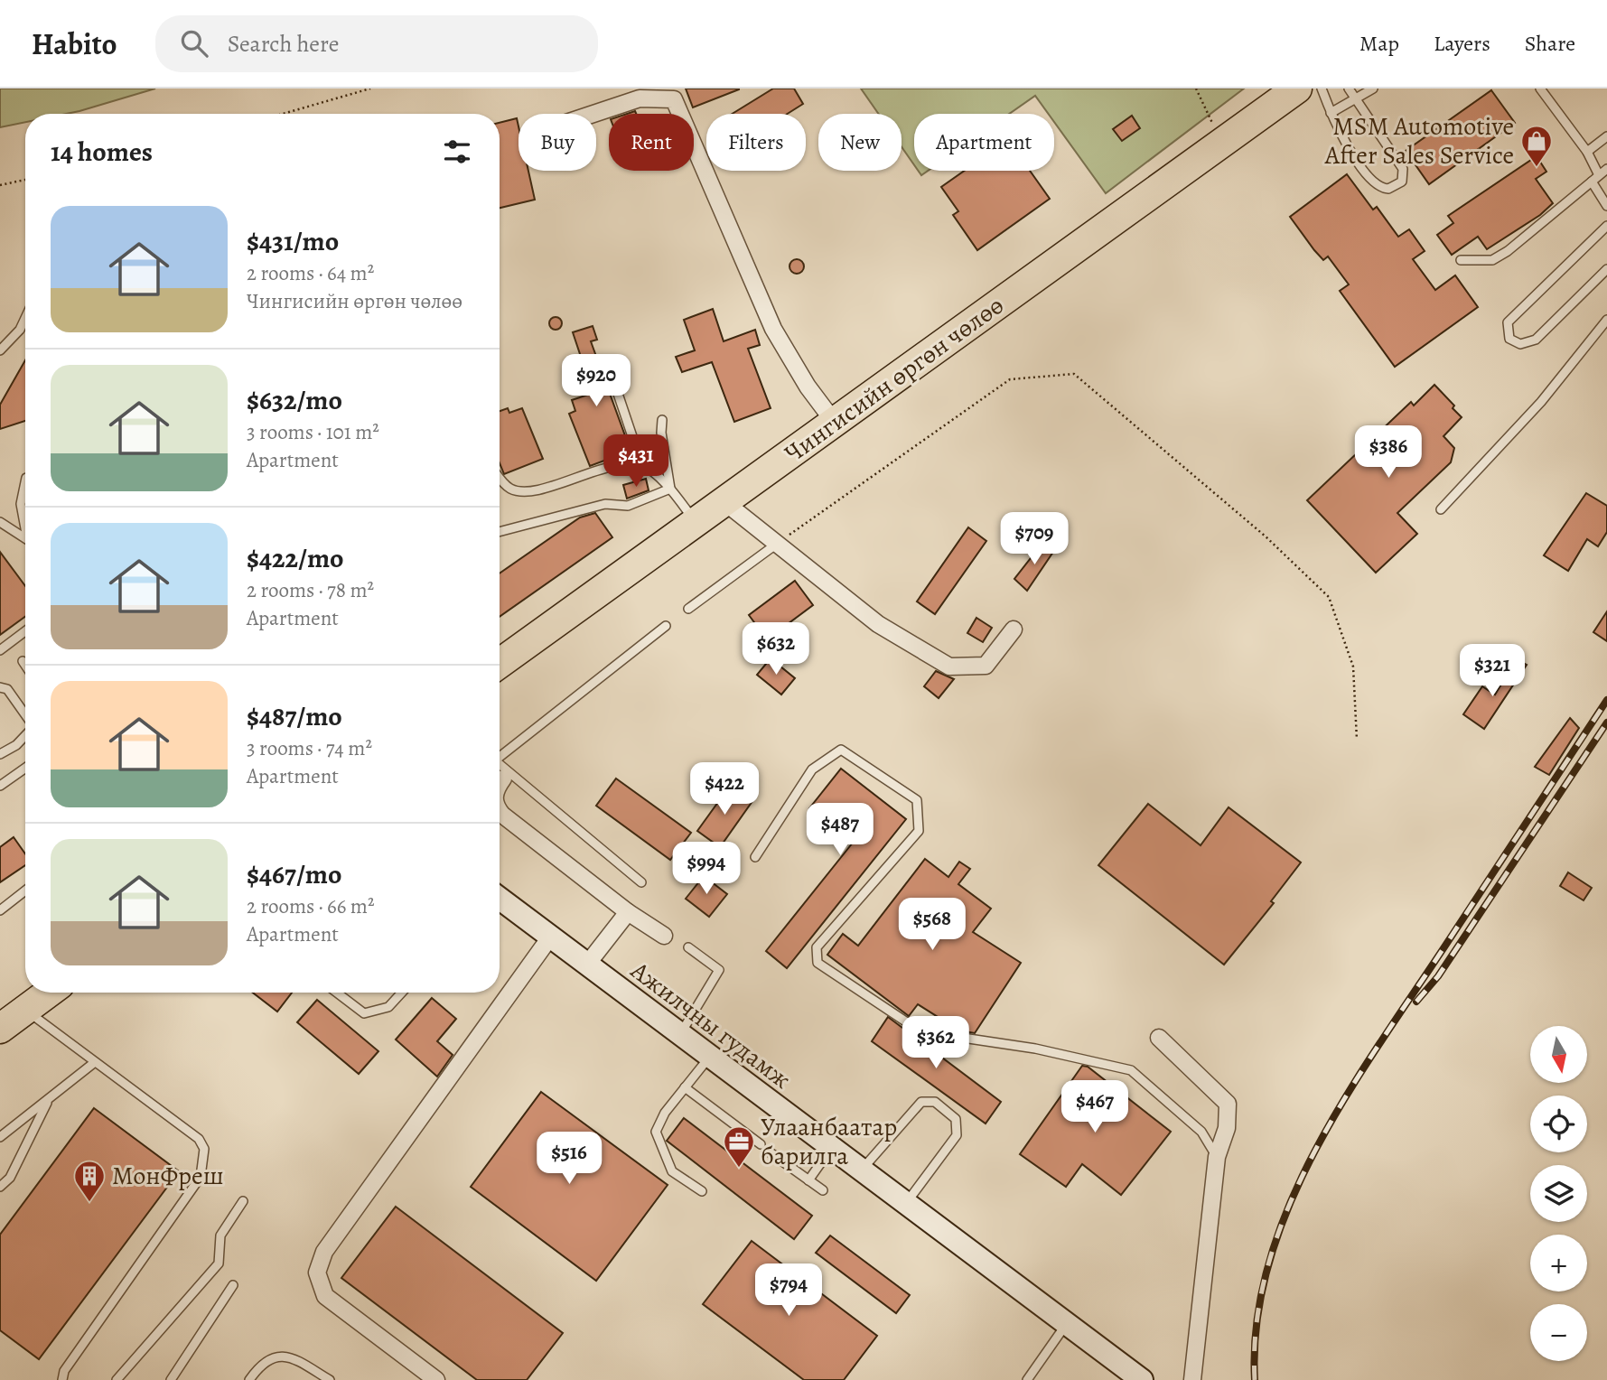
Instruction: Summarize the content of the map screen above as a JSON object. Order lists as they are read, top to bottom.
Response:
{
  "streets": {
    "highway": ["Чингисийн өргөн чөлөө"],
    "main road": ["Ажилчны гудамж"]
  },
  "places": {
    "shop": ["MSM Automotive After Sales Service"],
    "office": ["Улаанбаатар барилга"],
    "building": ["МонФреш"]
  },
  "north": "bottom",
  "page": {
    "header": "Habito",
    "search": "Search here",
    "nav": ["Map", "Layers", "Share"],
    "chip": [
      "Buy",
      "Rent",
      "Filters",
      "New",
      "Apartment"
    ],
    "heading": "14 homes",
    "list": [
      {
        "name": "$431/mo",
        "note": "2 rooms · 64 m² · Чингисийн өргөн чөлөө"
      },
      {
        "name": "$632/mo",
        "note": "3 rooms · 101 m² · Apartment"
      },
      {
        "name": "$422/mo",
        "note": "2 rooms · 78 m² · Apartment"
      },
      {
        "name": "$487/mo",
        "note": "3 rooms · 74 m² · Apartment"
      },
      {
        "name": "$467/mo",
        "note": "2 rooms · 66 m² · Apartment"
      }
    ],
    "price": [
      "$920",
      "$386",
      "$431",
      "$709",
      "$632",
      "$321",
      "$422",
      "$487",
      "$994",
      "$568",
      "$362",
      "$467",
      "$516",
      "$794"
    ],
    "map_buttons": ["+", "−"]
  }
}
